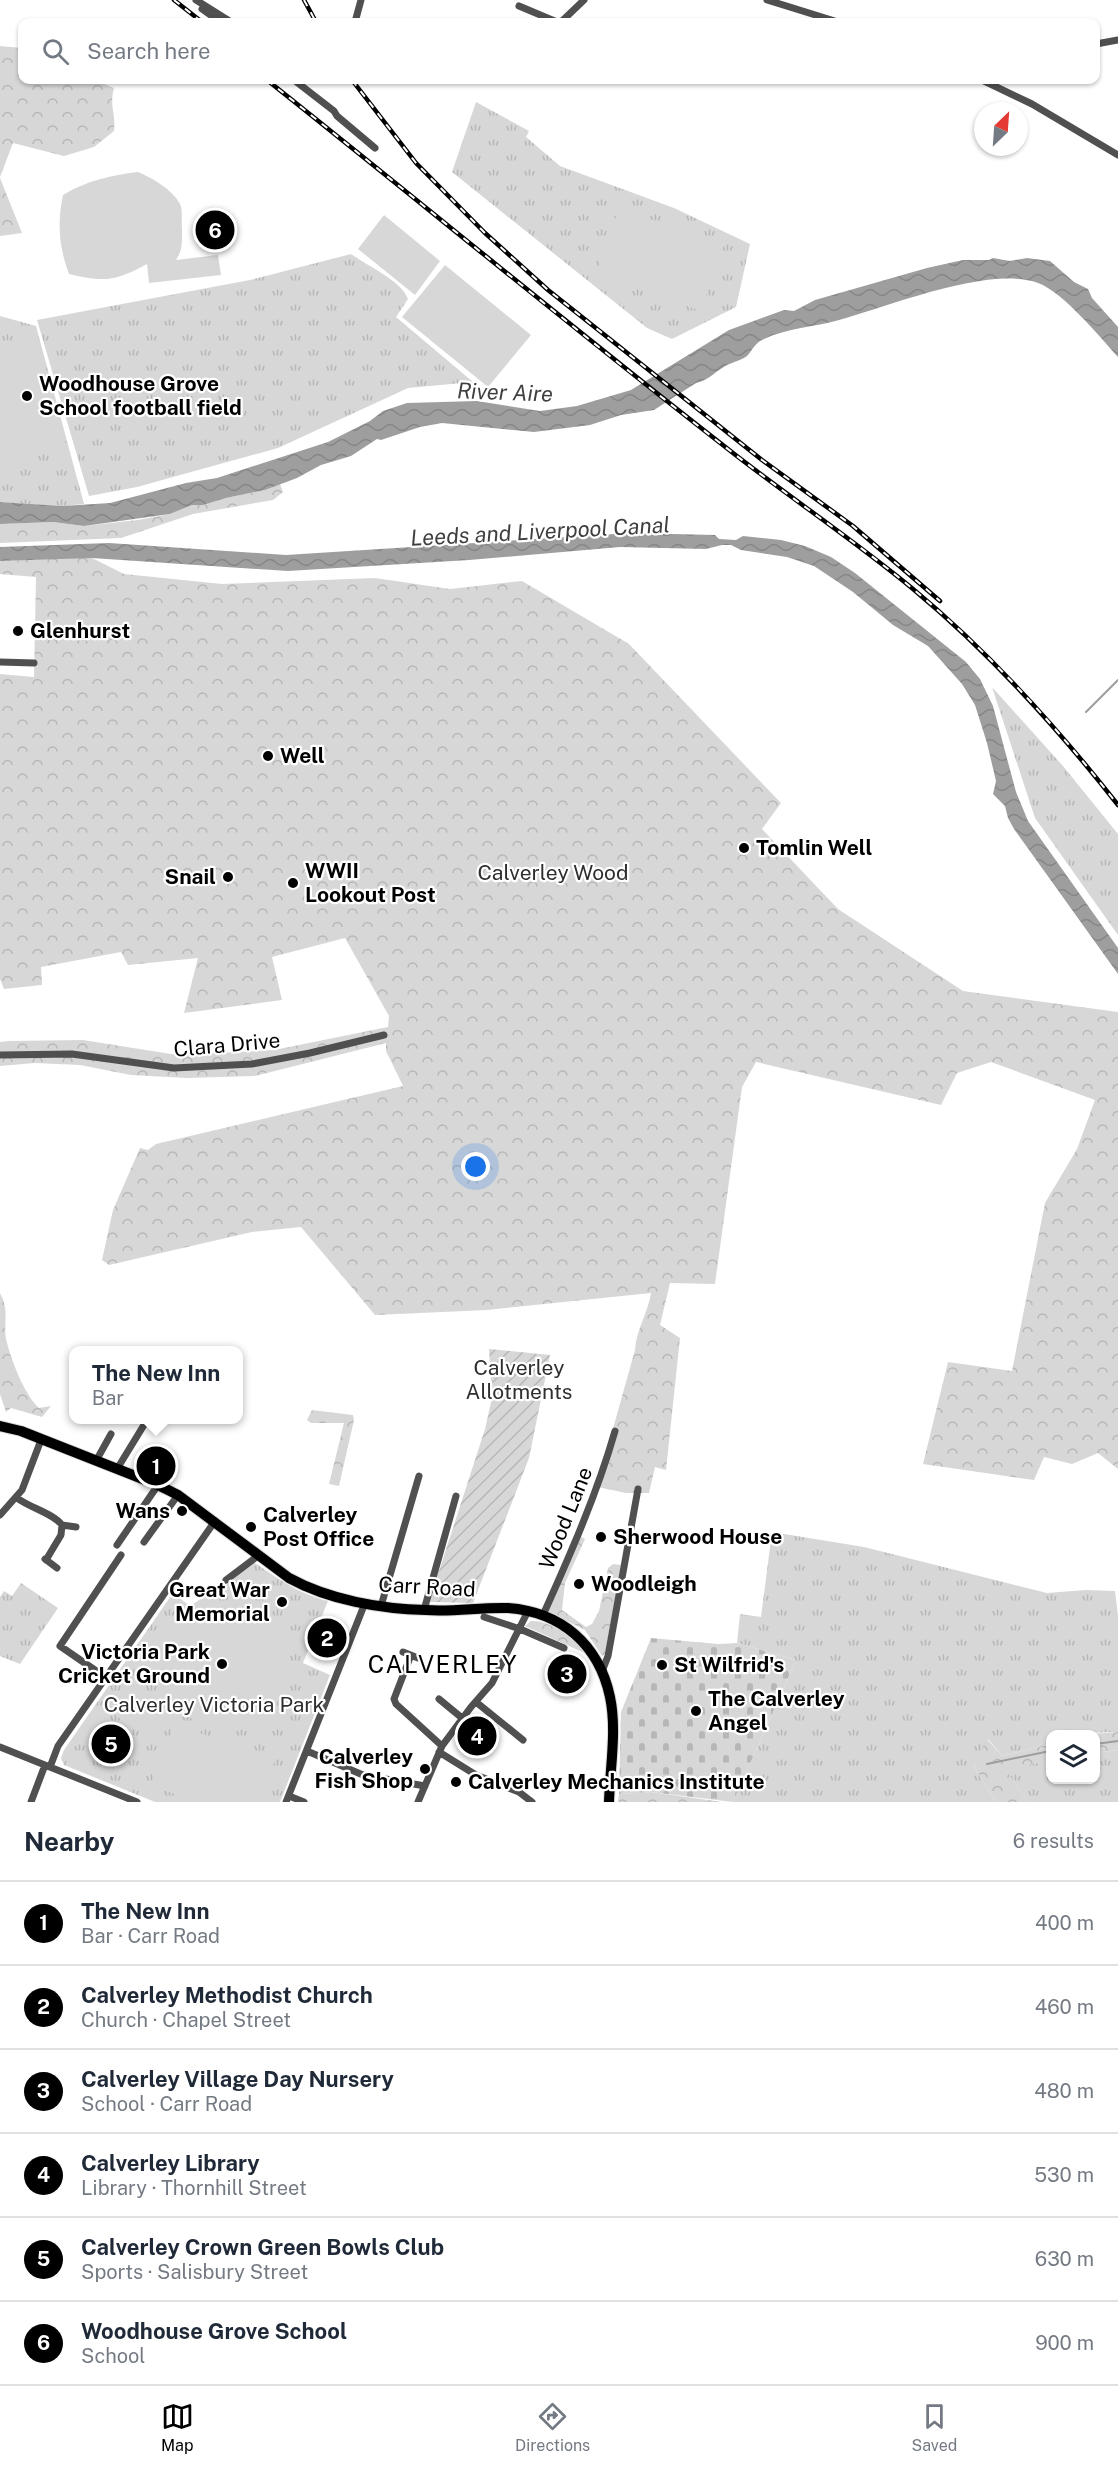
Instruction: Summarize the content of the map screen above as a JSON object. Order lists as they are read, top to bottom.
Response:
{
  "streets": {
    "main road": ["Carr Road"],
    "street": ["Clara Drive", "Wood Lane"]
  },
  "crossings": [
    ["Wood Lane", "Carr Road"]
  ],
  "districts": ["CALVERLEY"],
  "water": ["River Aire", "Leeds and Liverpool Canal"],
  "parks": ["Calverley Wood", "Calverley Allotments", "Calverley Victoria Park"],
  "places": [
    "Woodhouse Grove School football field",
    "Glenhurst",
    "Well",
    "Tomlin Well",
    "Snail",
    "WWII Lookout Post",
    "Wans",
    "Calverley Post Office",
    "Sherwood House",
    "Woodleigh",
    "Great War Memorial",
    "Victoria Park Cricket Ground",
    "St Wilfrid's",
    "The Calverley Angel",
    "Calverley Fish Shop",
    "Calverley Mechanics Institute"
  ],
  "north": "top right",
  "page": {
    "search": "Search here",
    "pins": [
      "6",
      "1",
      "2",
      "3",
      "4",
      "5"
    ],
    "popup": ["The New Inn", "Bar"],
    "heading": ["Nearby", "6 results"],
    "list": [
      {
        "mark": "1",
        "name": "The New Inn",
        "note": "Bar · Carr Road",
        "value": "400 m"
      },
      {
        "mark": "2",
        "name": "Calverley Methodist Church",
        "note": "Church · Chapel Street",
        "value": "460 m"
      },
      {
        "mark": "3",
        "name": "Calverley Village Day Nursery",
        "note": "School · Carr Road",
        "value": "480 m"
      },
      {
        "mark": "4",
        "name": "Calverley Library",
        "note": "Library · Thornhill Street",
        "value": "530 m"
      },
      {
        "mark": "5",
        "name": "Calverley Crown Green Bowls Club",
        "note": "Sports · Salisbury Street",
        "value": "630 m"
      },
      {
        "mark": "6",
        "name": "Woodhouse Grove School",
        "note": "School",
        "value": "900 m"
      }
    ],
    "nav": ["Map", "Directions", "Saved"]
  }
}
